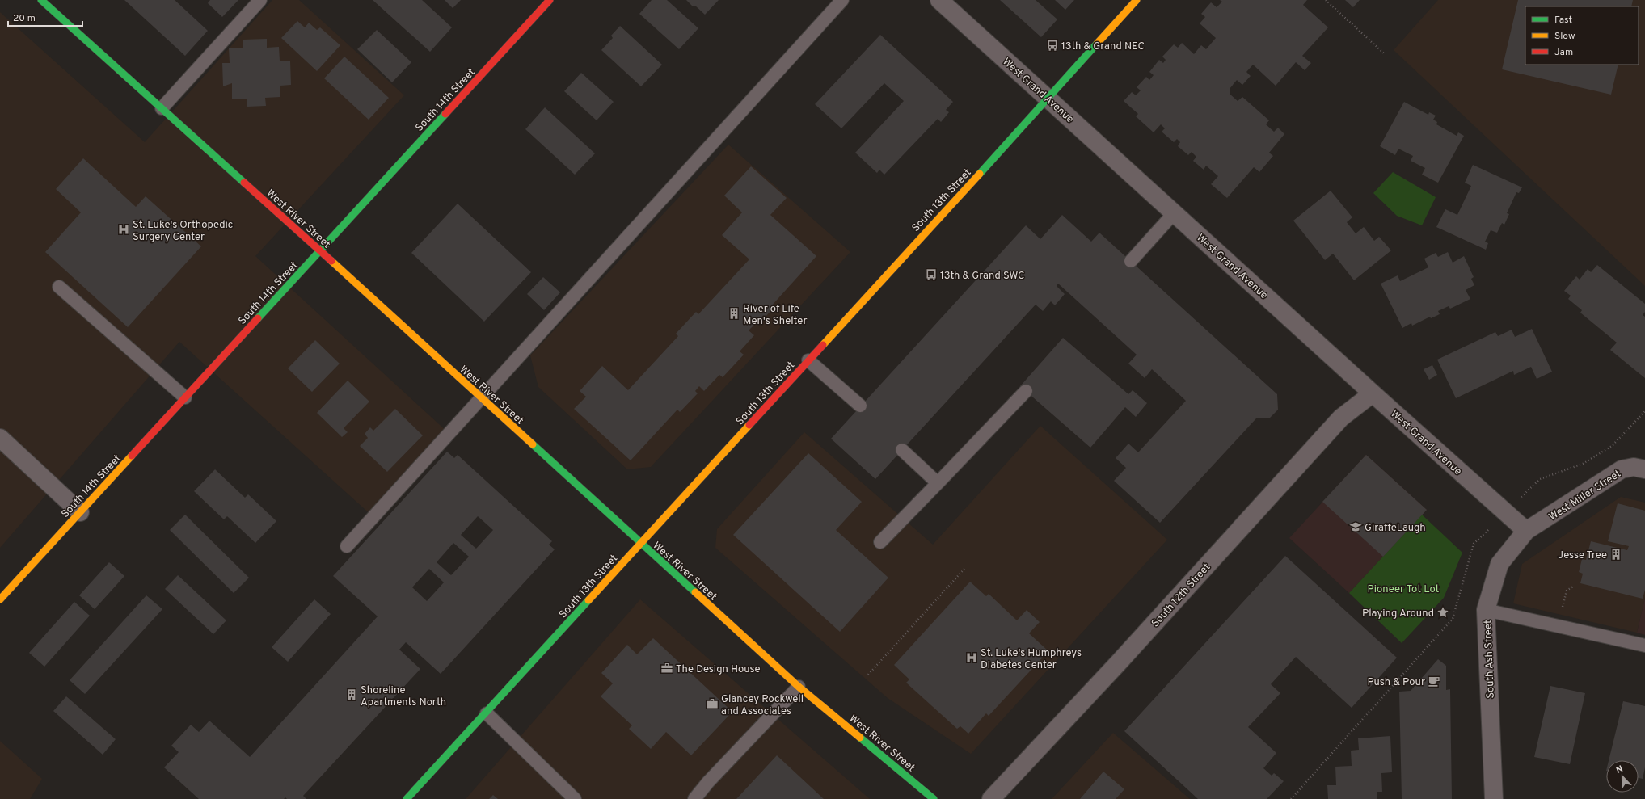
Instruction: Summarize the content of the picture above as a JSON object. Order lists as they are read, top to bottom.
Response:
{
  "streets": {
    "street": [
      "West Grand Avenue",
      "South 14th Street",
      "South 13th Street",
      "West River Street",
      "West Miller Street",
      "South 12th Street",
      "South Ash Street"
    ]
  },
  "crossings": [
    ["West Grand Avenue", "South 13th Street"],
    ["West Grand Avenue", "West Miller Street"],
    ["West Grand Avenue", "South 12th Street"],
    ["West Grand Avenue", "South Ash Street"],
    ["South 14th Street", "West River Street"],
    ["South 13th Street", "West River Street"],
    ["West Miller Street", "South Ash Street"]
  ],
  "parks": ["Pioneer Tot Lot"],
  "places": {
    "bus stop": ["13th & Grand NEC", "13th & Grand SWC"],
    "hospital": ["St. Luke's Orthopedic Surgery Center", "St. Luke's Humphreys Diabetes Center"],
    "building": ["River of Life Men's Shelter", "Jesse Tree", "Shoreline Apartments North"],
    "school or university": ["GiraffeLaugh"],
    "place": ["Playing Around"],
    "office": ["The Design House", "Glancey Rockwell and Associates"],
    "cafe": ["Push & Pour"]
  },
  "legend": ["Fast", "Slow", "Jam"],
  "scale_bar": "20 m",
  "north": "top"
}
